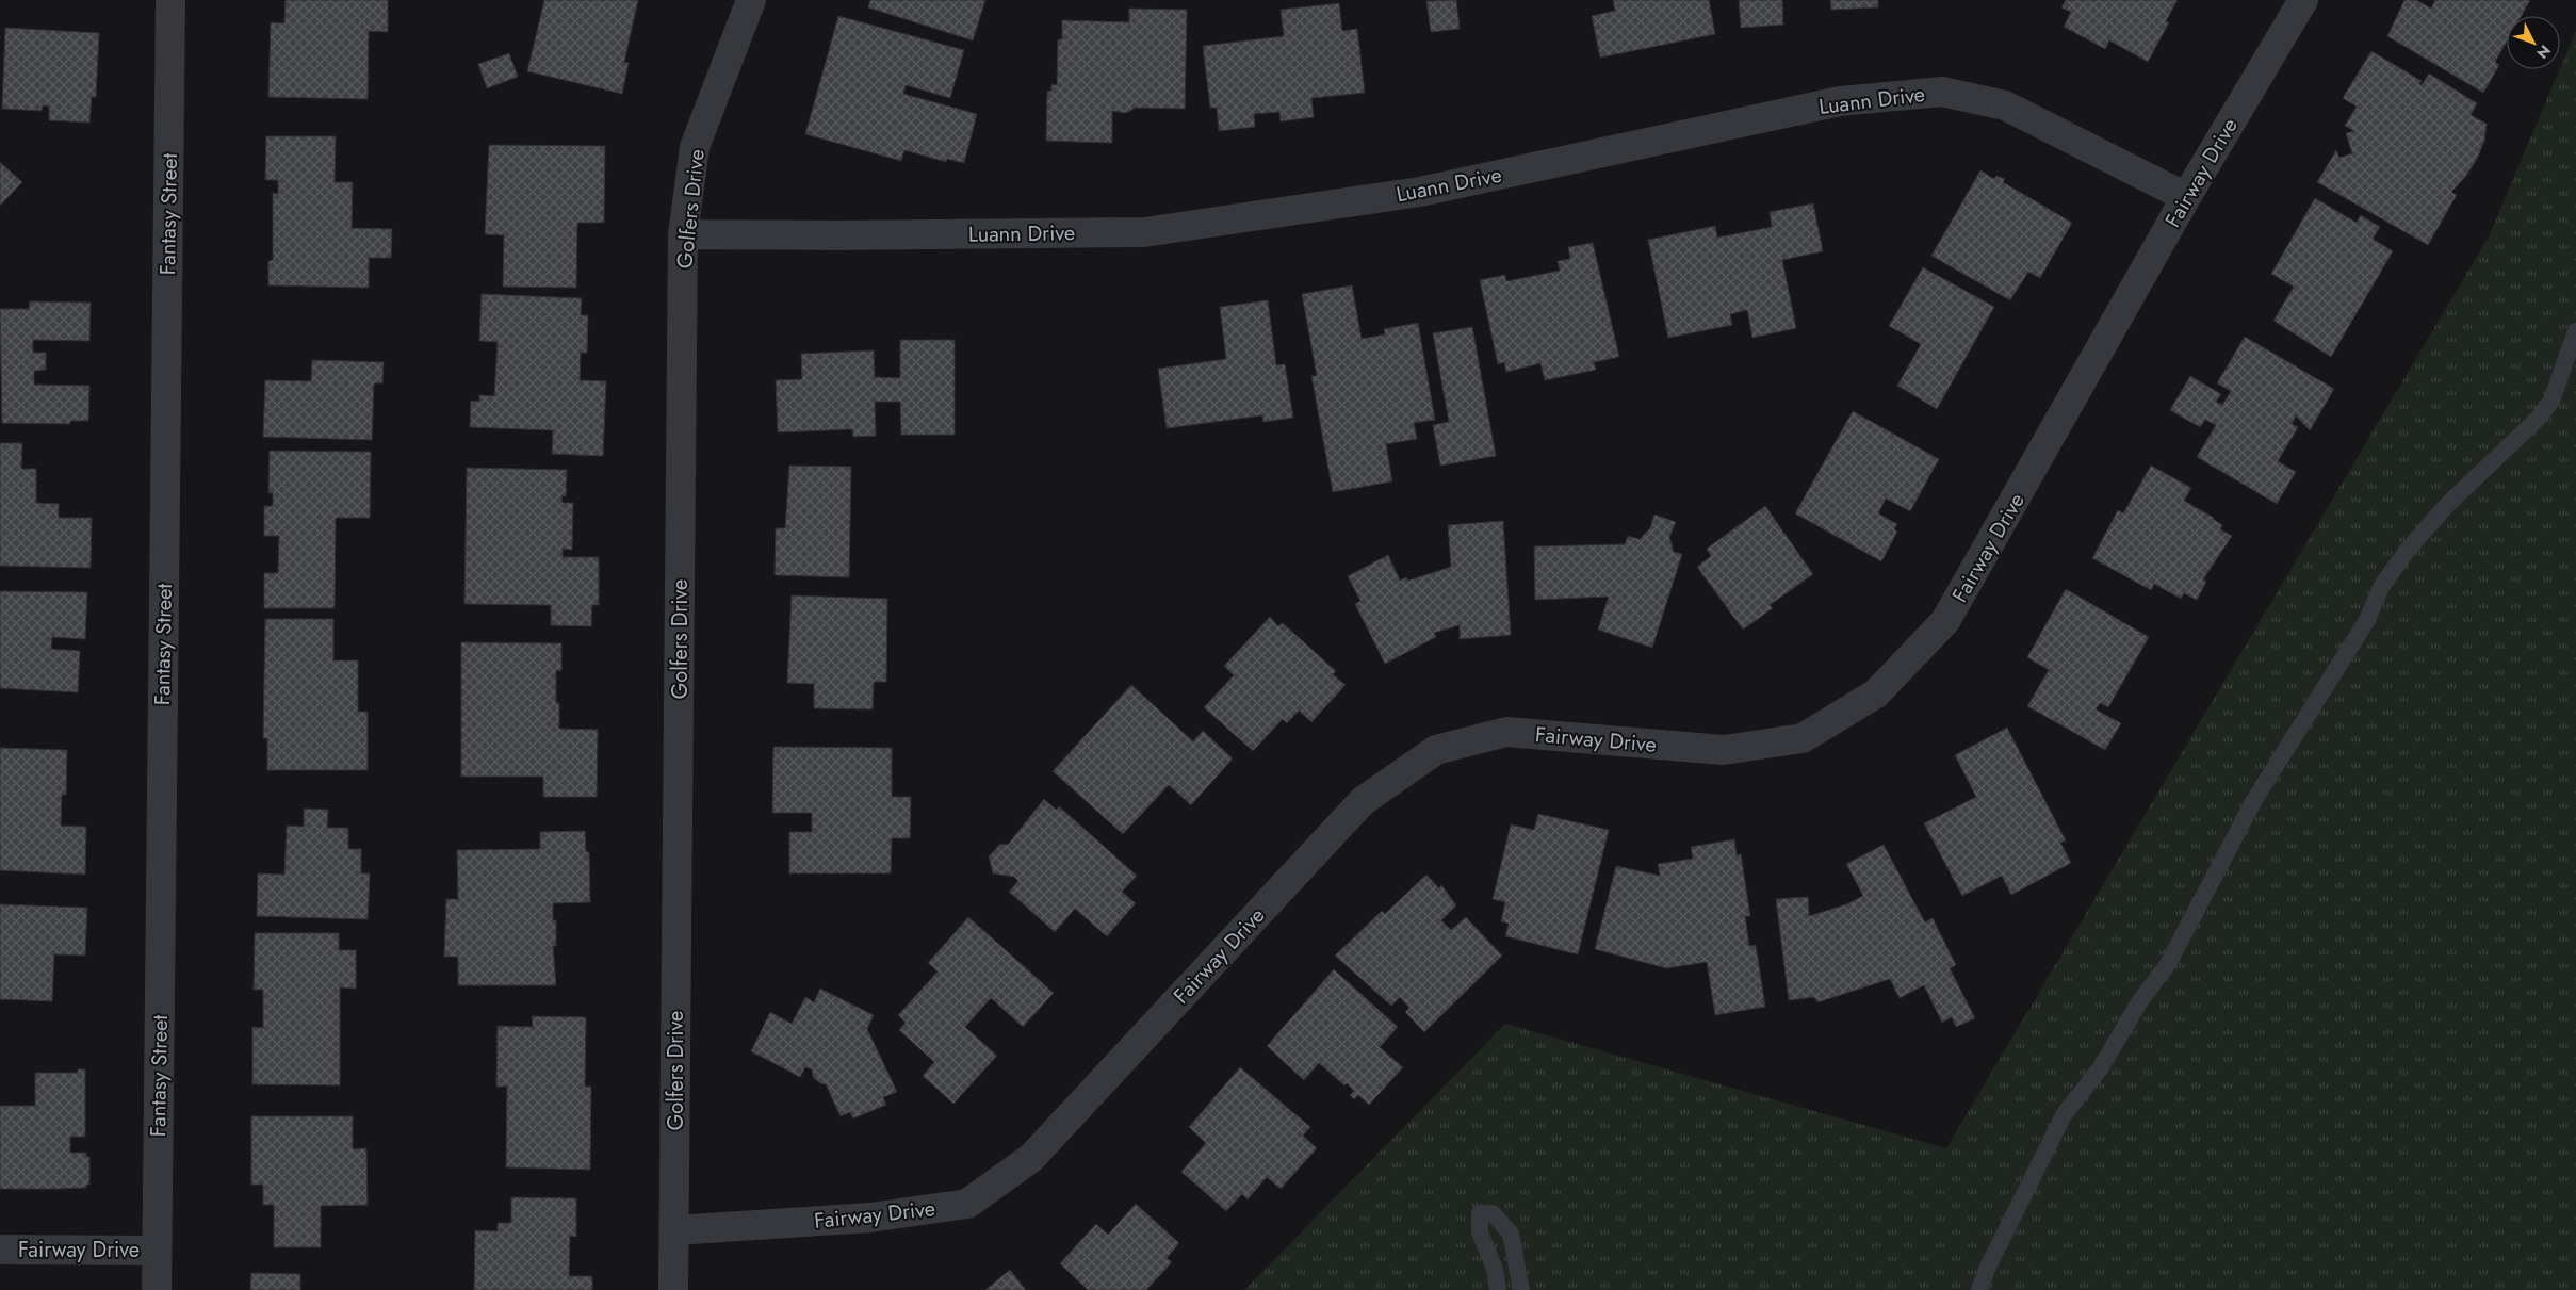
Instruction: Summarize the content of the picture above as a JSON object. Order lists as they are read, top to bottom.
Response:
{
  "streets": {
    "street": [
      "Luann Drive",
      "Fairway Drive",
      "Golfers Drive",
      "Fantasy Street"
    ]
  },
  "crossings": [
    ["Luann Drive", "Fairway Drive"],
    ["Luann Drive", "Golfers Drive"],
    ["Fairway Drive", "Golfers Drive"],
    ["Fairway Drive", "Fantasy Street"]
  ],
  "north": "bottom right"
}
